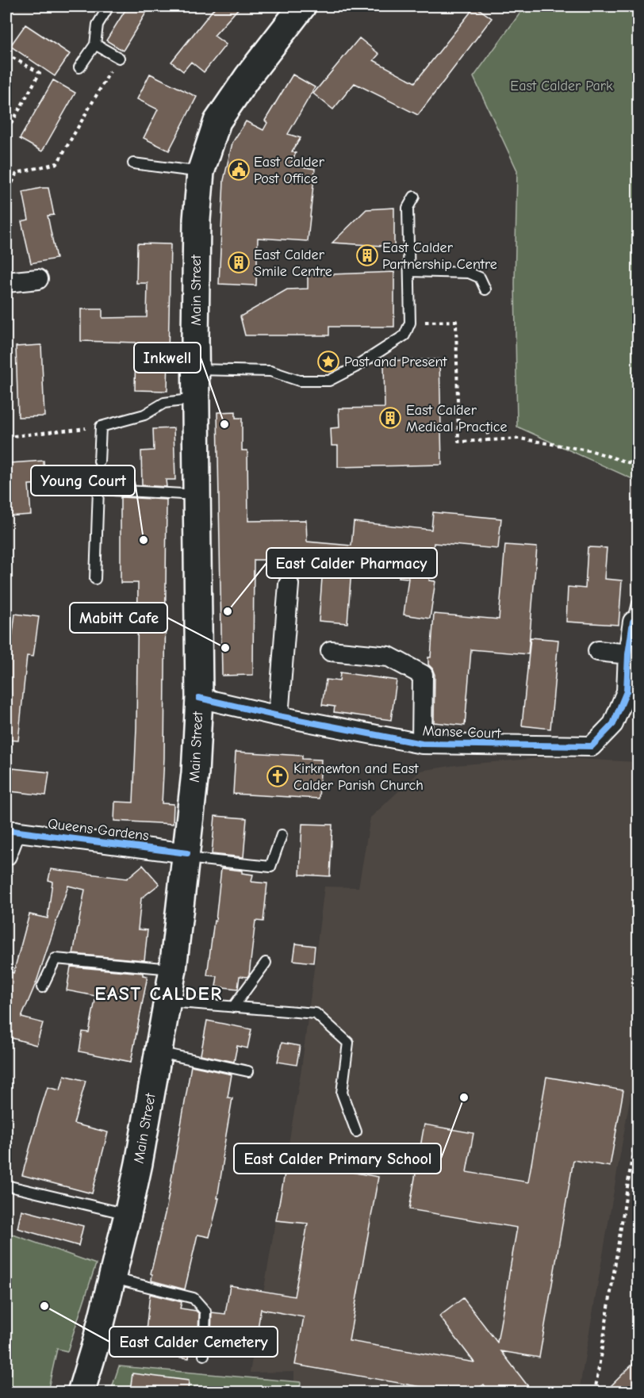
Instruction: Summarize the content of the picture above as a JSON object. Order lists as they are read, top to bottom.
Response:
{
  "streets": {
    "main road": ["Main Street"],
    "street": ["Manse Court", "Queens Gardens"]
  },
  "crossings": [
    ["Main Street", "Manse Court"],
    ["Main Street", "Queens Gardens"]
  ],
  "districts": ["EAST CALDER"],
  "parks": ["East Calder Park"],
  "places": {
    "public building": ["East Calder Post Office"],
    "building": ["East Calder Partnership Centre", "East Calder Smile Centre", "East Calder Medical Practice"],
    "place": ["Past and Present"],
    "other": [
      "Inkwell",
      "Young Court",
      "East Calder Pharmacy",
      "Mabitt Cafe",
      "East Calder Primary School",
      "East Calder Cemetery"
    ],
    "church": ["Kirknewton and East Calder Parish Church"]
  }
}
